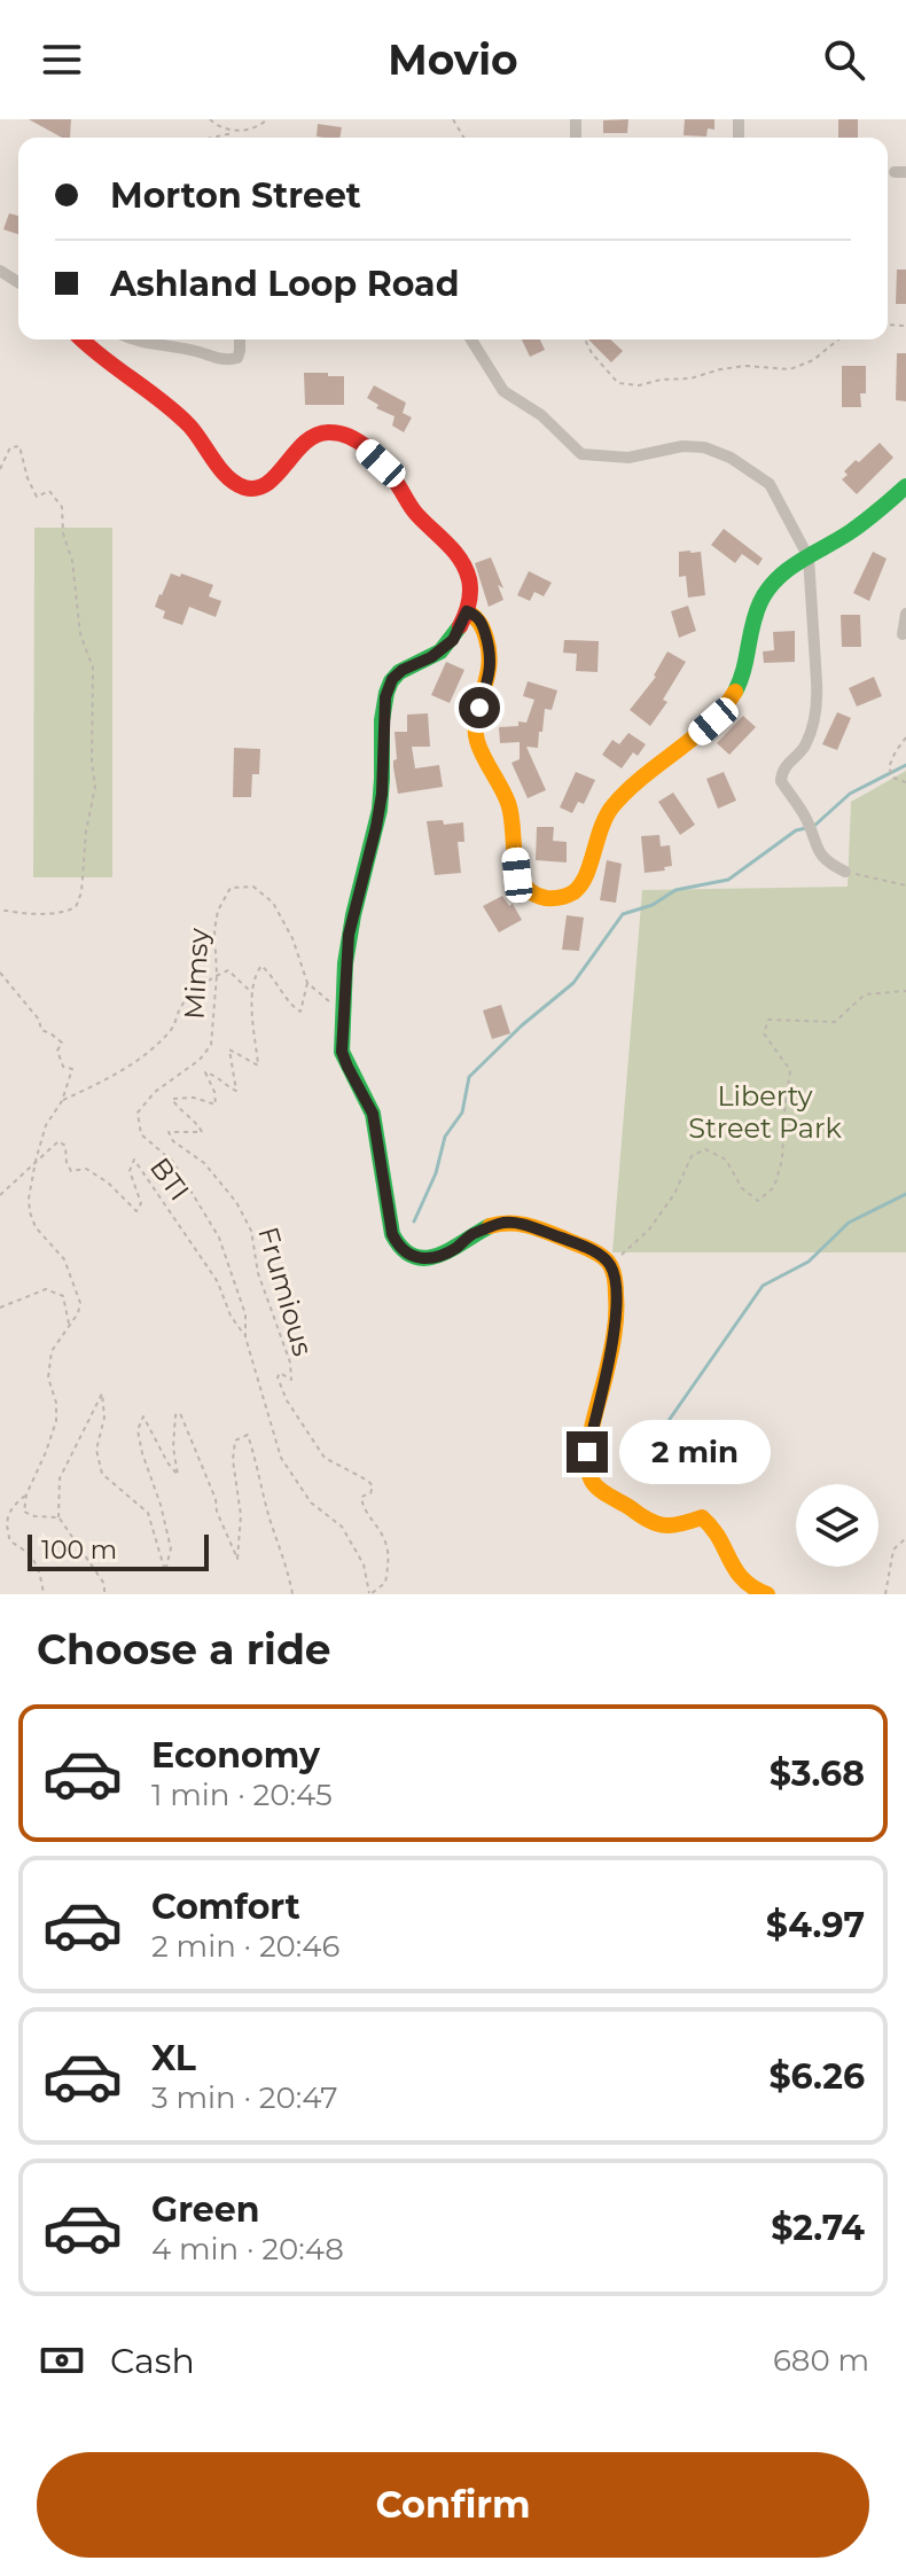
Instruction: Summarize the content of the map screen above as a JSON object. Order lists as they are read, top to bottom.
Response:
{
  "streets": {
    "path": ["Mimsy", "BTI", "Frumious"]
  },
  "crossings": [
    ["Mimsy", "BTI"],
    ["Mimsy", "Frumious"]
  ],
  "parks": ["Liberty Street Park"],
  "scale_bar": "100 m",
  "page": {
    "header": "Movio",
    "banner": ["Morton Street", "Ashland Loop Road"],
    "bubble": "2 min",
    "scale": "100 m",
    "heading": "Choose a ride",
    "list": [
      {
        "name": "Economy",
        "note": "1 min · 20:45",
        "value": "$3.68"
      },
      {
        "name": "Comfort",
        "note": "2 min · 20:46",
        "value": "$4.97"
      },
      {
        "name": "XL",
        "note": "3 min · 20:47",
        "value": "$6.26"
      },
      {
        "name": "Green",
        "note": "4 min · 20:48",
        "value": "$2.74"
      }
    ],
    "pay": ["Cash", "680 m"],
    "buttons": "Confirm"
  }
}
